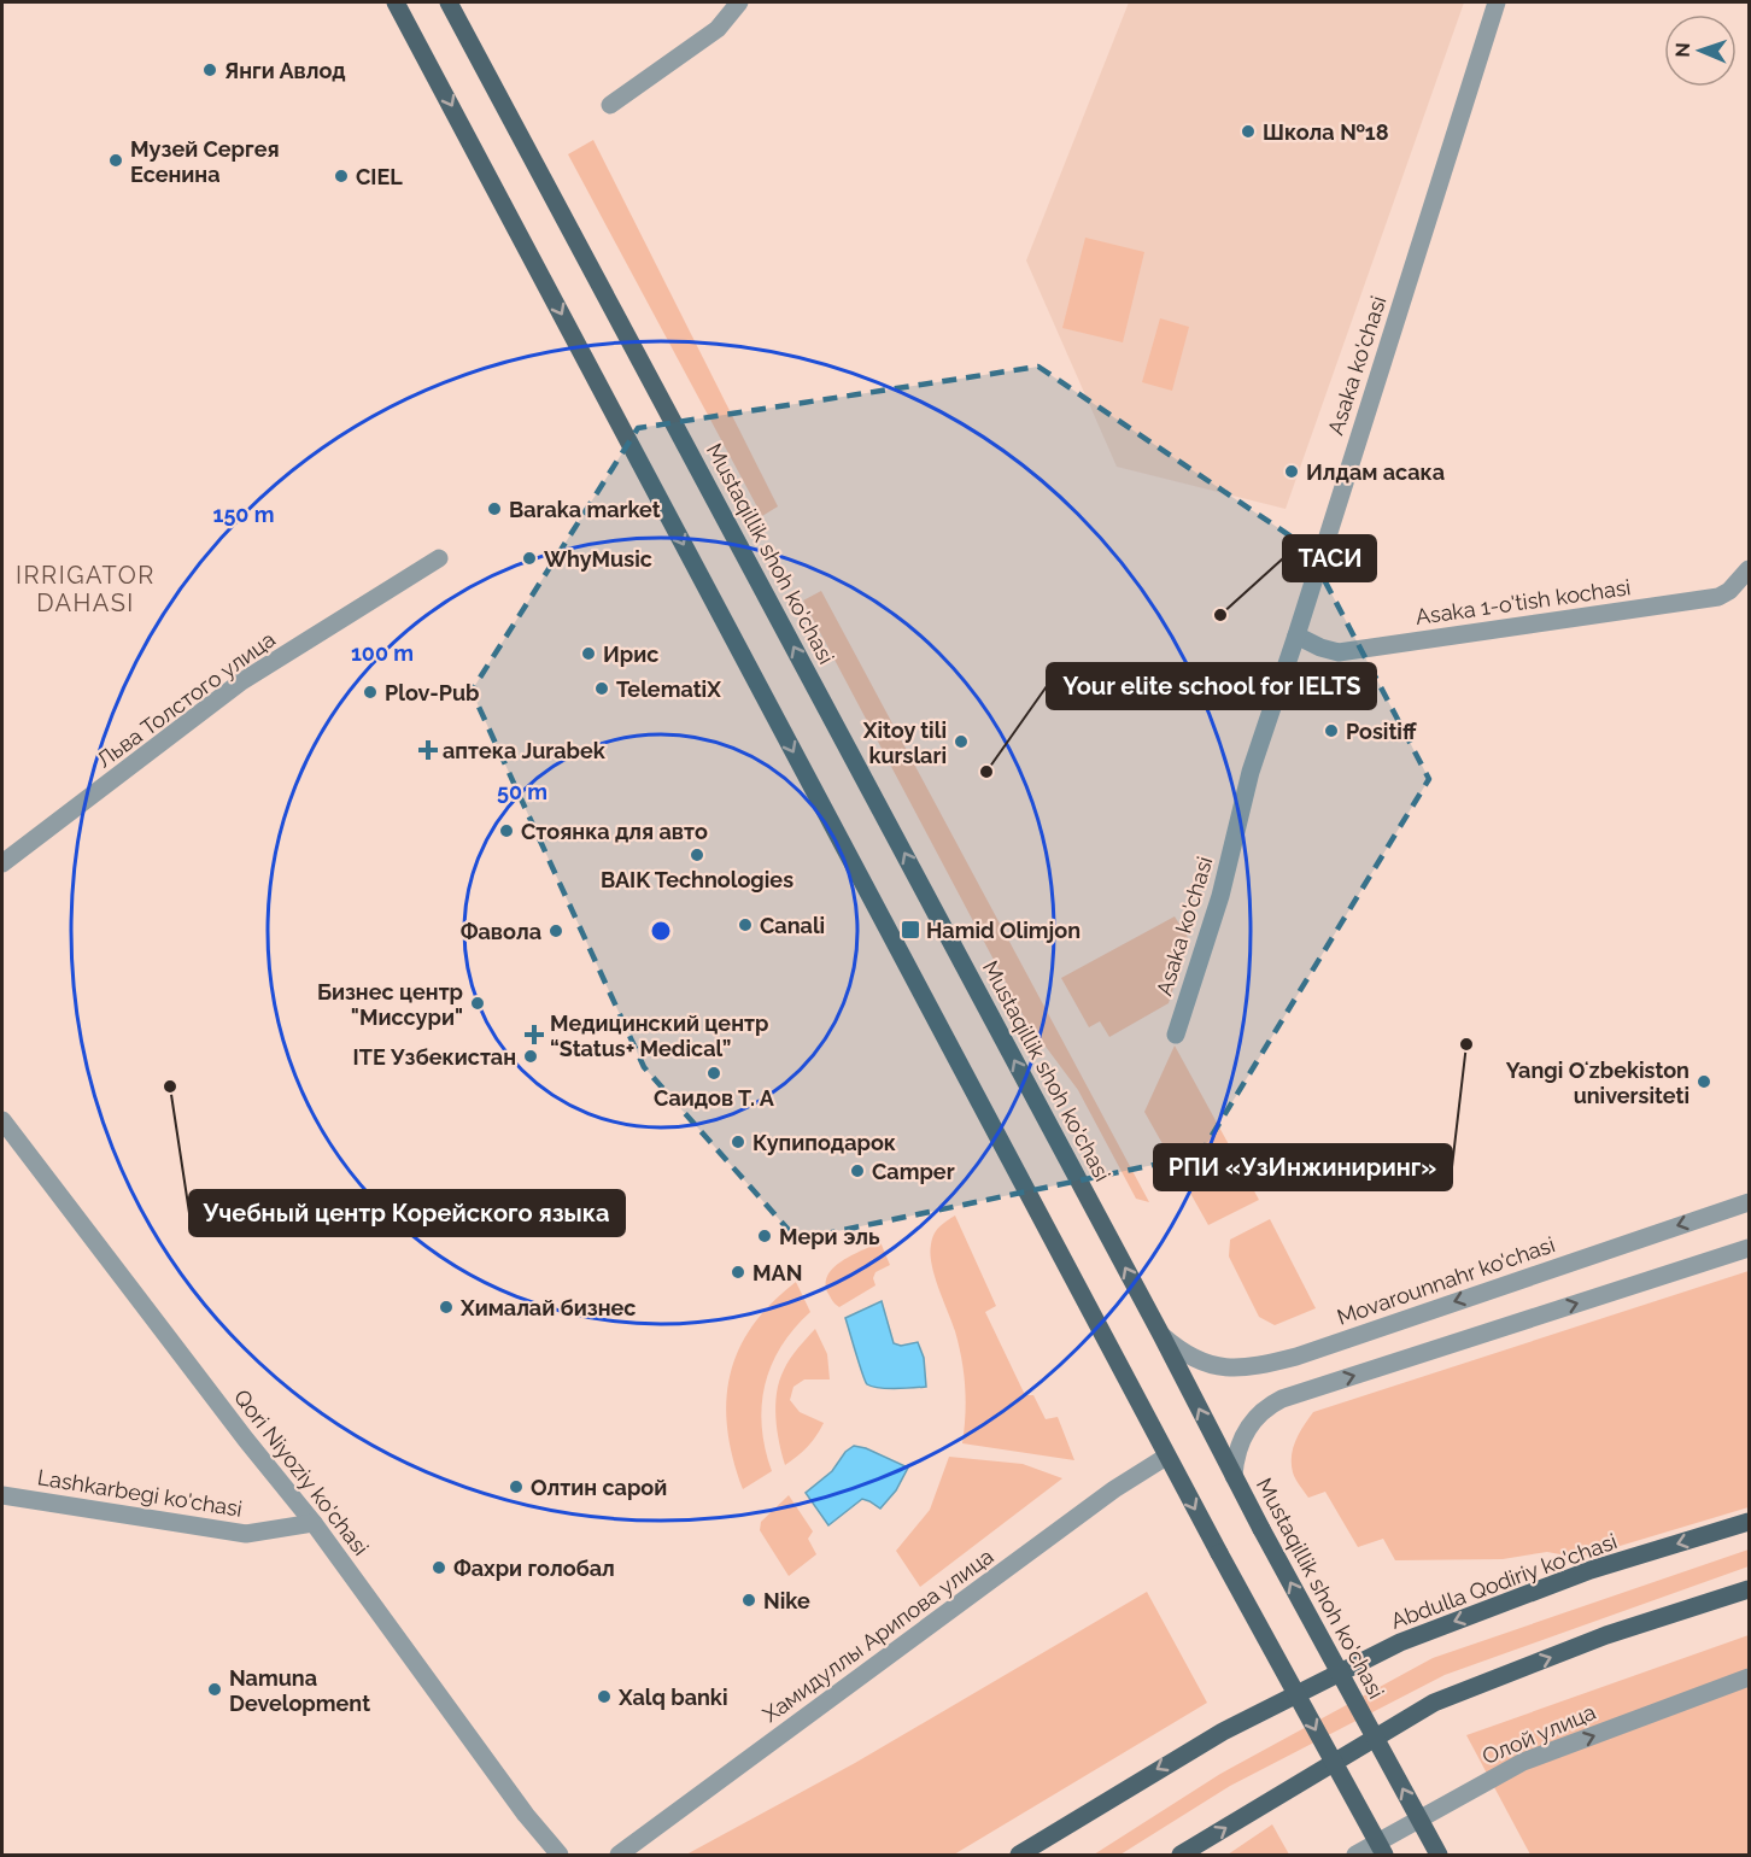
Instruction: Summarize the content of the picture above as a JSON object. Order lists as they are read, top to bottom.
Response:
{
  "streets": {
    "main road": ["Mustaqillik shoh ko'chasi", "Abdulla Qodiriy ko'chasi"],
    "street": [
      "Asaka ko'chasi",
      "Asaka 1-o'tish kochasi",
      "Льва Толстого улица",
      "Movarounnahr ko'chasi",
      "Qori Niyoziy ko'chasi",
      "Lashkarbegi ko'chasi",
      "Хамидуллы Арипова улица",
      "Олой улица"
    ]
  },
  "crossings": [
    ["Asaka ko'chasi", "Asaka 1-o'tish kochasi"],
    ["Mustaqillik shoh ko'chasi", "Movarounnahr ko'chasi"],
    ["Qori Niyoziy ko'chasi", "Lashkarbegi ko'chasi"]
  ],
  "one_way": ["Олой улица"],
  "districts": ["IRRIGATOR DAHASI"],
  "places": {
    "other": [
      "Янги Авлод",
      "Школа №18",
      "Музей Сергея Есенина",
      "CIEL",
      "Илдам асака",
      "Baraka market",
      "WhyMusic",
      "ТАСИ",
      "Ирис",
      "TelematiX",
      "Plov-Pub",
      "Positiff",
      "Xitoy tili kurslari",
      "Your elite school for IELTS",
      "Стоянка для авто",
      "BAIK Technologies",
      "Canali",
      "Фавола",
      "Бизнес центр \"Миссури\"",
      "РПИ «УзИнжиниринг»",
      "ITE Узбекистан",
      "Саидов Т. А",
      "Yangi Oʻzbekiston universiteti",
      "Учебный центр Корейского языка",
      "Купиподарок",
      "Camper",
      "Мери эль",
      "MAN",
      "Хималай бизнес",
      "Олтин сарой",
      "Фахри голобал",
      "Nike",
      "Namuna Development",
      "Xalq banki"
    ],
    "health": ["аптека Jurabek", "Медицинский центр “Status+ Medical”"],
    "transit": ["Hamid Olimjon"]
  },
  "north": "left",
  "rings": ["150 m", "100 m", "50 m"]
}
